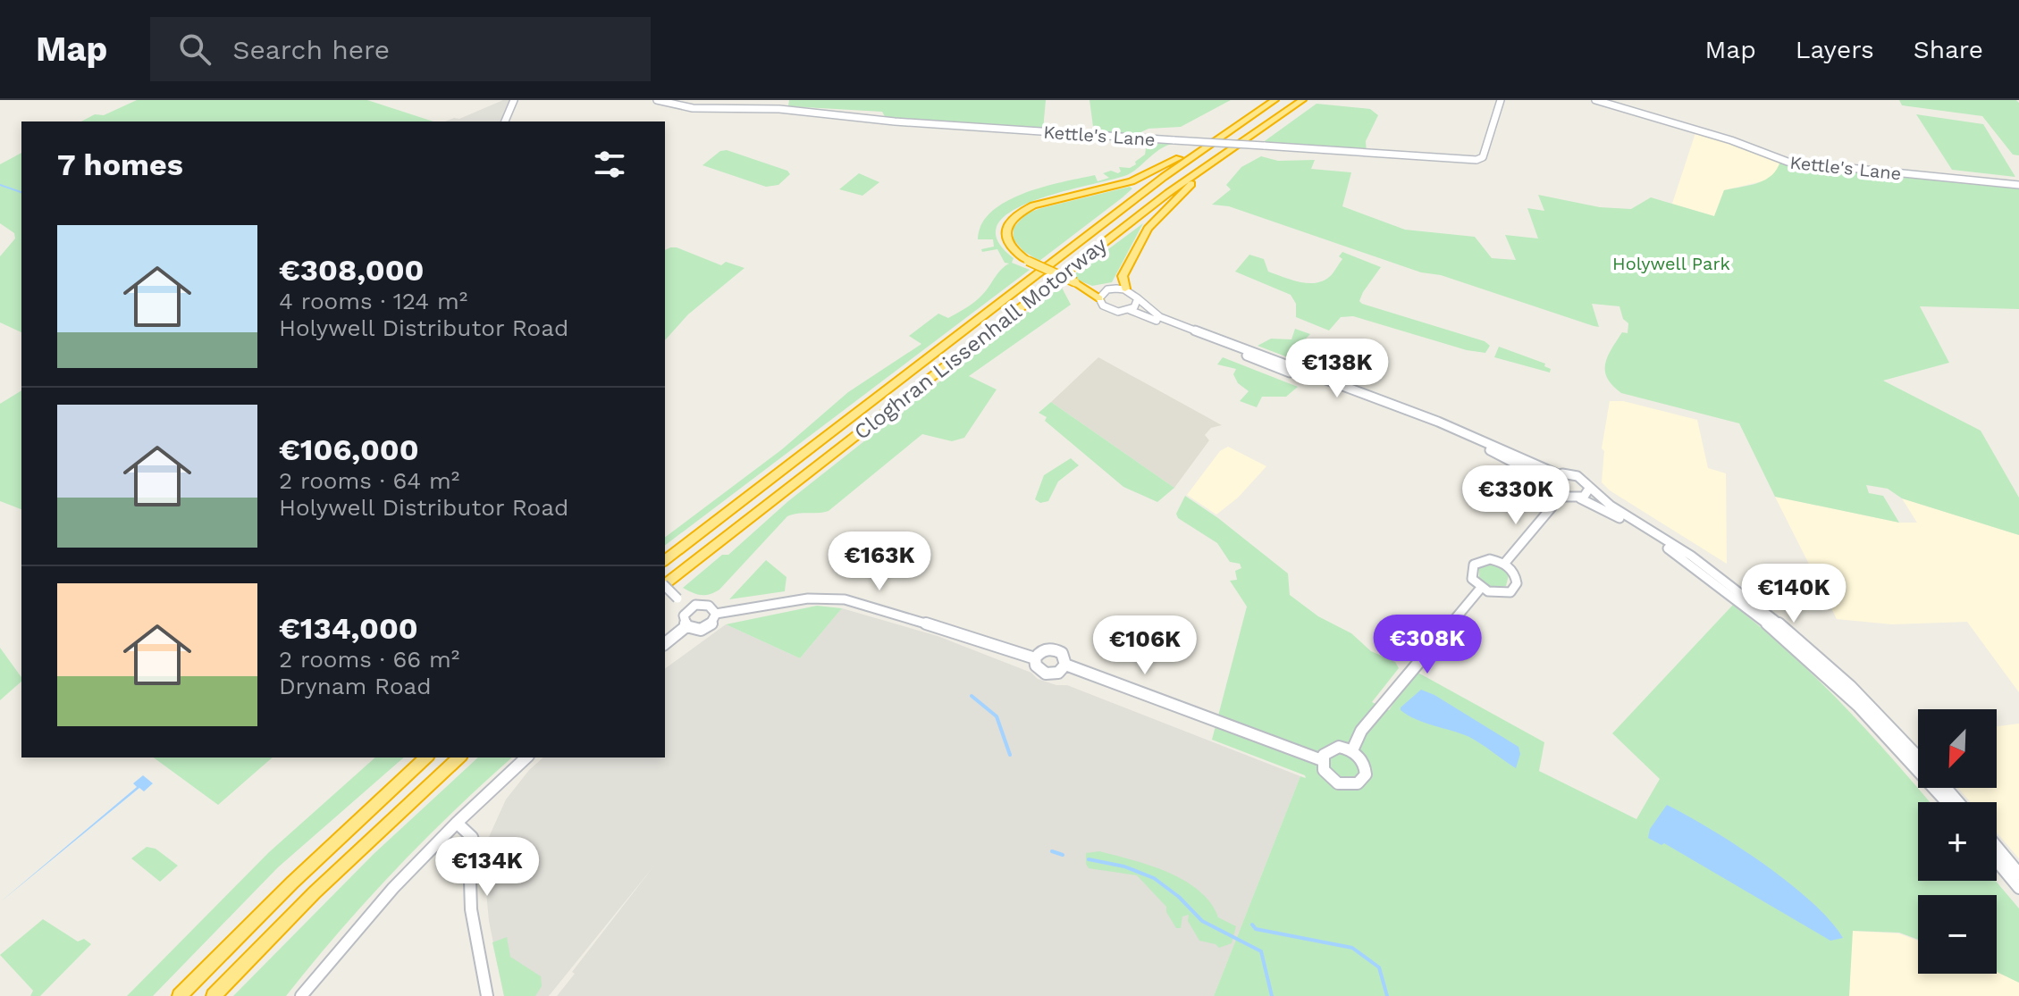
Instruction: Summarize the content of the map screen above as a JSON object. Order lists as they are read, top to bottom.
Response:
{
  "streets": {
    "highway": ["Cloghran Lissenhall Motorway"],
    "street": ["Kettle's Lane"]
  },
  "parks": ["Holywell Park"],
  "north": "bottom left",
  "page": {
    "header": "Map",
    "search": "Search here",
    "nav": ["Map", "Layers", "Share"],
    "heading": "7 homes",
    "list": [
      {
        "name": "€308,000",
        "note": "4 rooms · 124 m² · Holywell Distributor Road"
      },
      {
        "name": "€106,000",
        "note": "2 rooms · 64 m² · Holywell Distributor Road"
      },
      {
        "name": "€134,000",
        "note": "2 rooms · 66 m² · Drynam Road"
      }
    ],
    "price": [
      "€138K",
      "€330K",
      "€163K",
      "€140K",
      "€308K",
      "€106K",
      "€134K"
    ],
    "map_buttons": ["+", "−"]
  }
}
